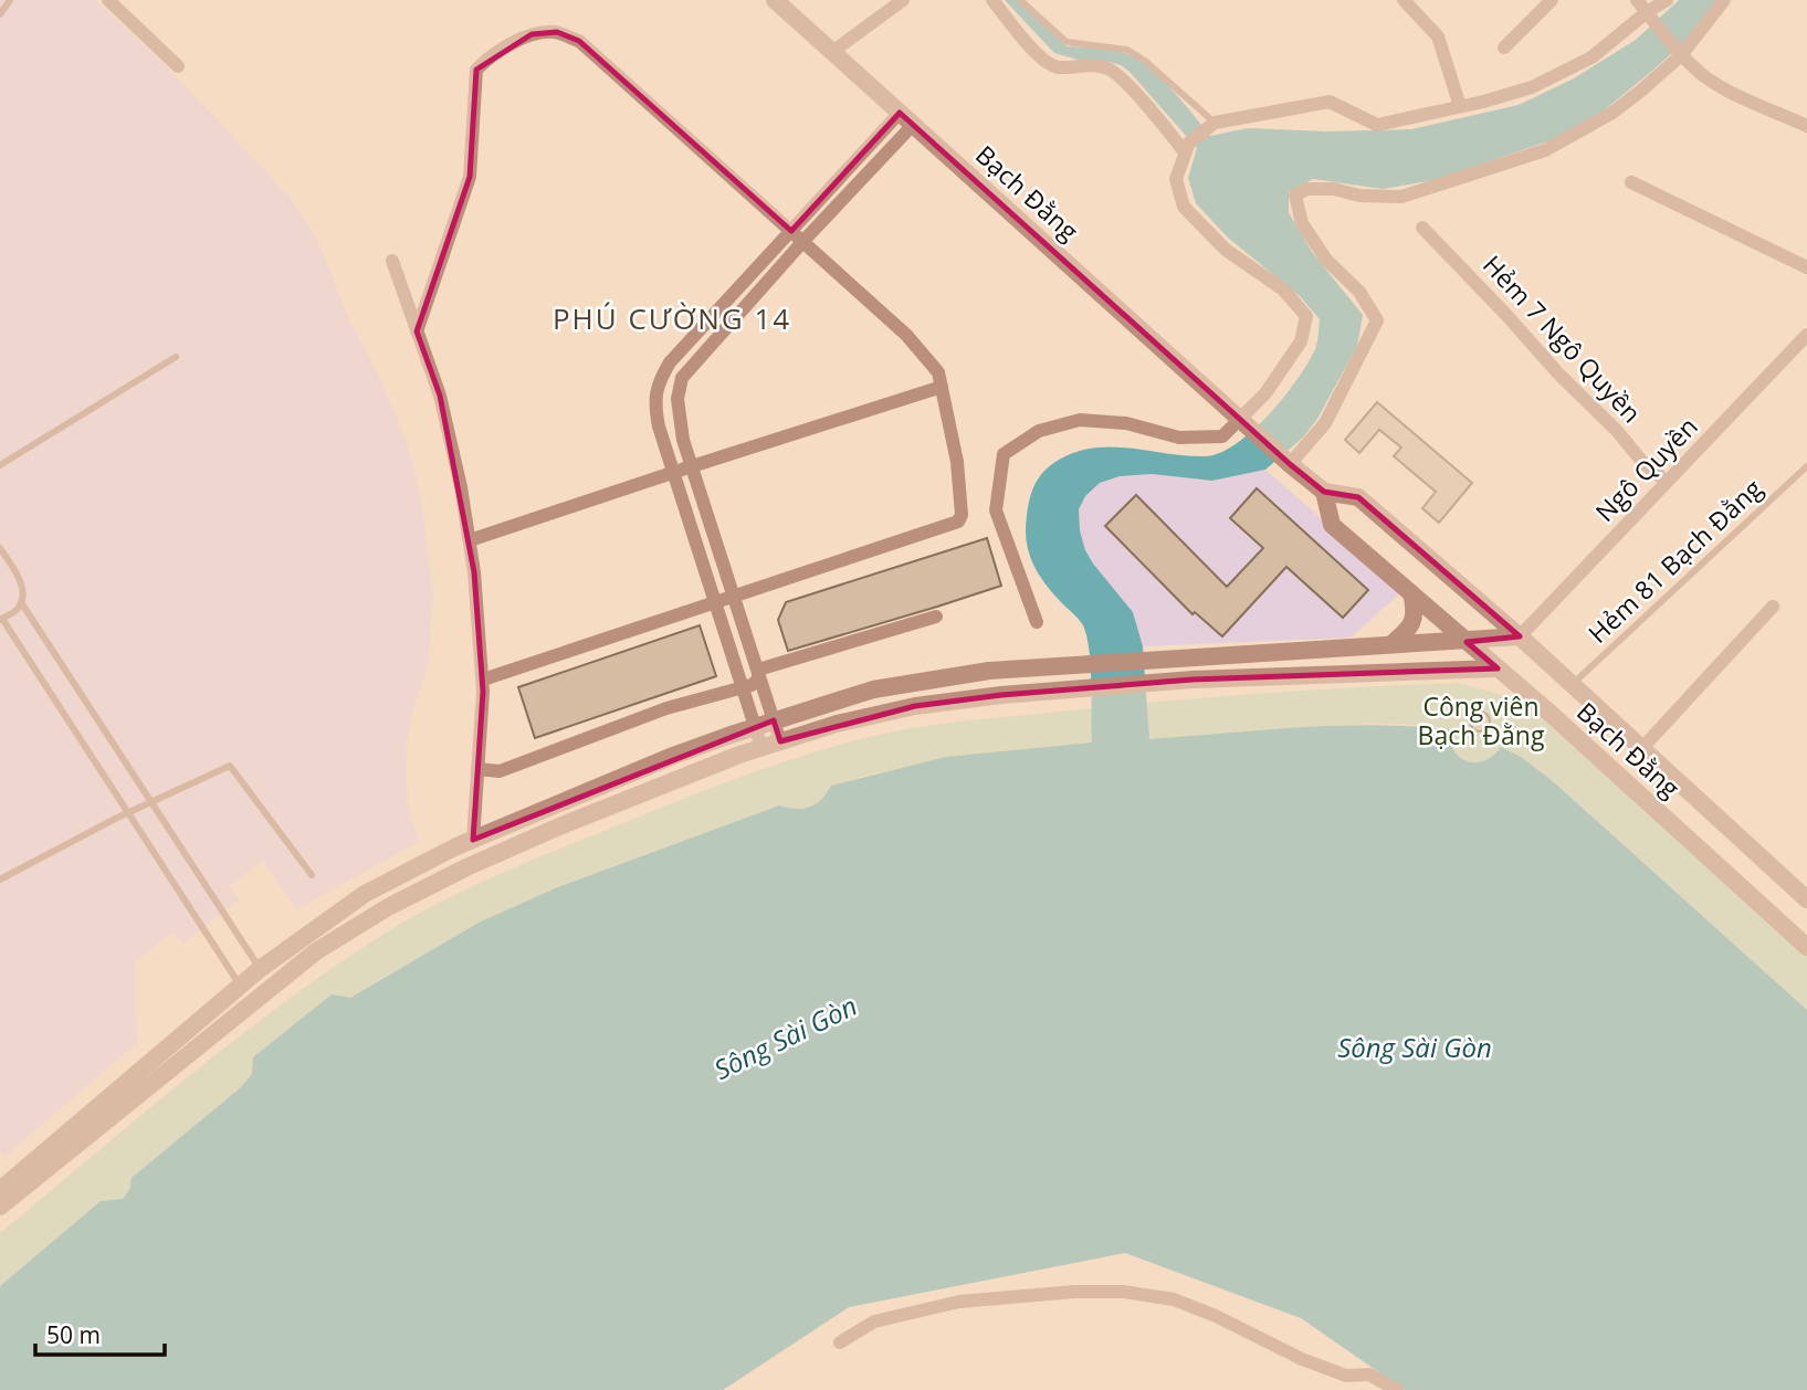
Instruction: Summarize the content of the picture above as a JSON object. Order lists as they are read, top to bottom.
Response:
{
  "streets": {
    "street": ["Bạch Đằng", "Hẻm 7 Ngô Quyền", "Ngô Quyền"],
    "lane": ["Hẻm 81 Bạch Đằng"]
  },
  "crossings": [
    ["Bạch Đằng", "Ngô Quyền"],
    ["Bạch Đằng", "Hẻm 81 Bạch Đằng"],
    ["Hẻm 7 Ngô Quyền", "Ngô Quyền"]
  ],
  "districts": ["PHÚ CƯỜNG 14"],
  "water": ["Sông Sài Gòn"],
  "parks": ["Công viên Bạch Đằng"],
  "scale_bar": "50 m"
}
